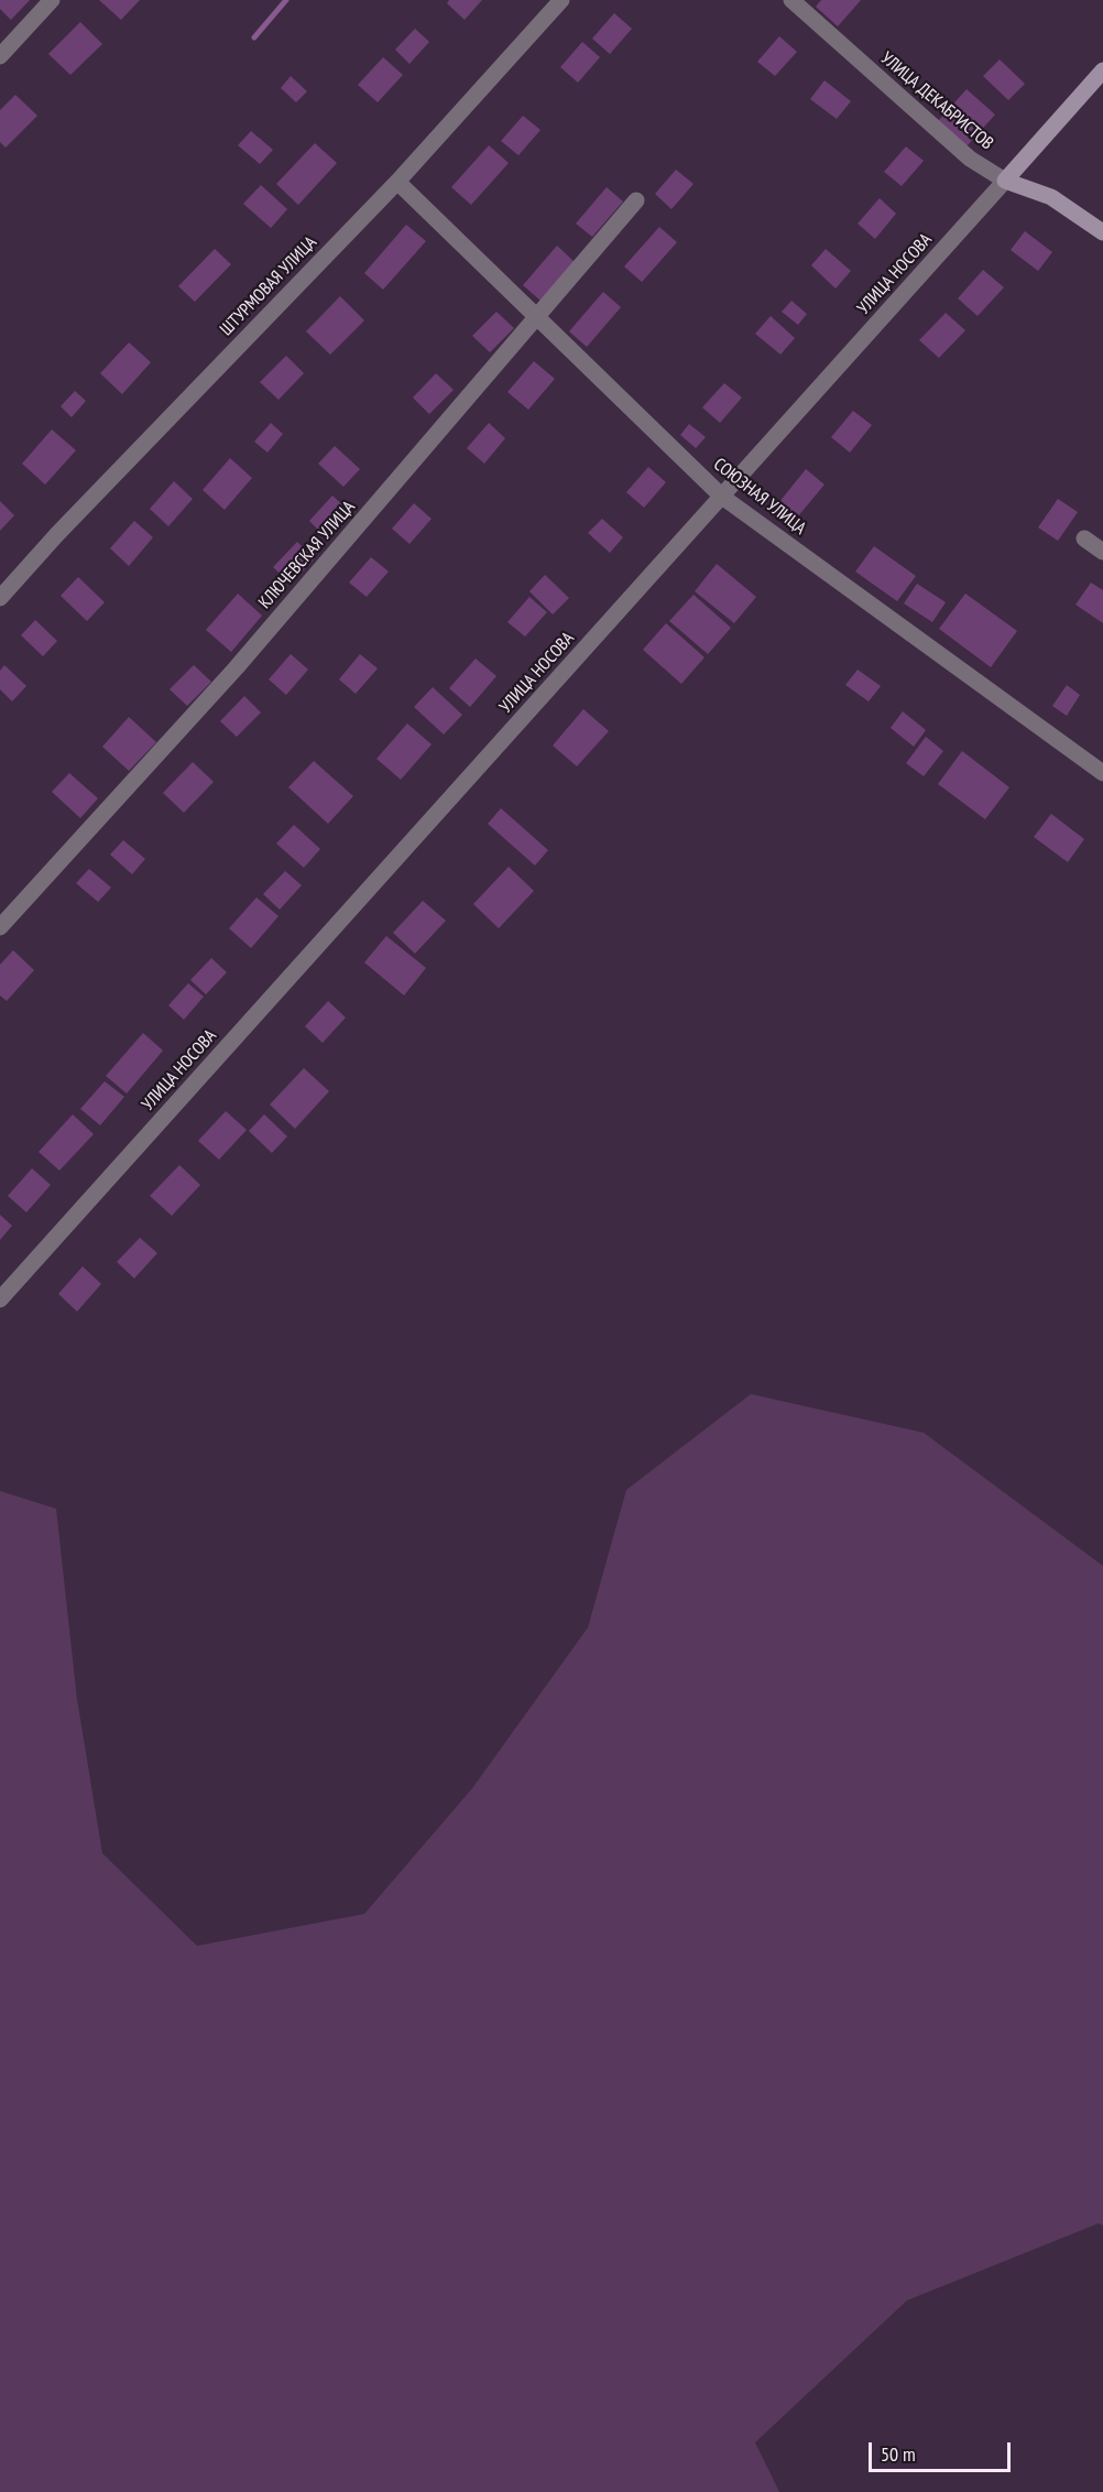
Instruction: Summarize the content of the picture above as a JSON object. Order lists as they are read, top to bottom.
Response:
{
  "streets": {
    "street": [
      "УЛИЦА ДЕКАБРИСТОВ",
      "УЛИЦА НОСОВА",
      "ШТУРМОВАЯ УЛИЦА",
      "СОЮЗНАЯ УЛИЦА",
      "КЛЮЧЕВСКАЯ УЛИЦА"
    ]
  },
  "crossings": [
    ["УЛИЦА ДЕКАБРИСТОВ", "УЛИЦА НОСОВА"],
    ["УЛИЦА НОСОВА", "СОЮЗНАЯ УЛИЦА"],
    ["ШТУРМОВАЯ УЛИЦА", "СОЮЗНАЯ УЛИЦА"],
    ["СОЮЗНАЯ УЛИЦА", "КЛЮЧЕВСКАЯ УЛИЦА"]
  ],
  "scale_bar": "50 m"
}
